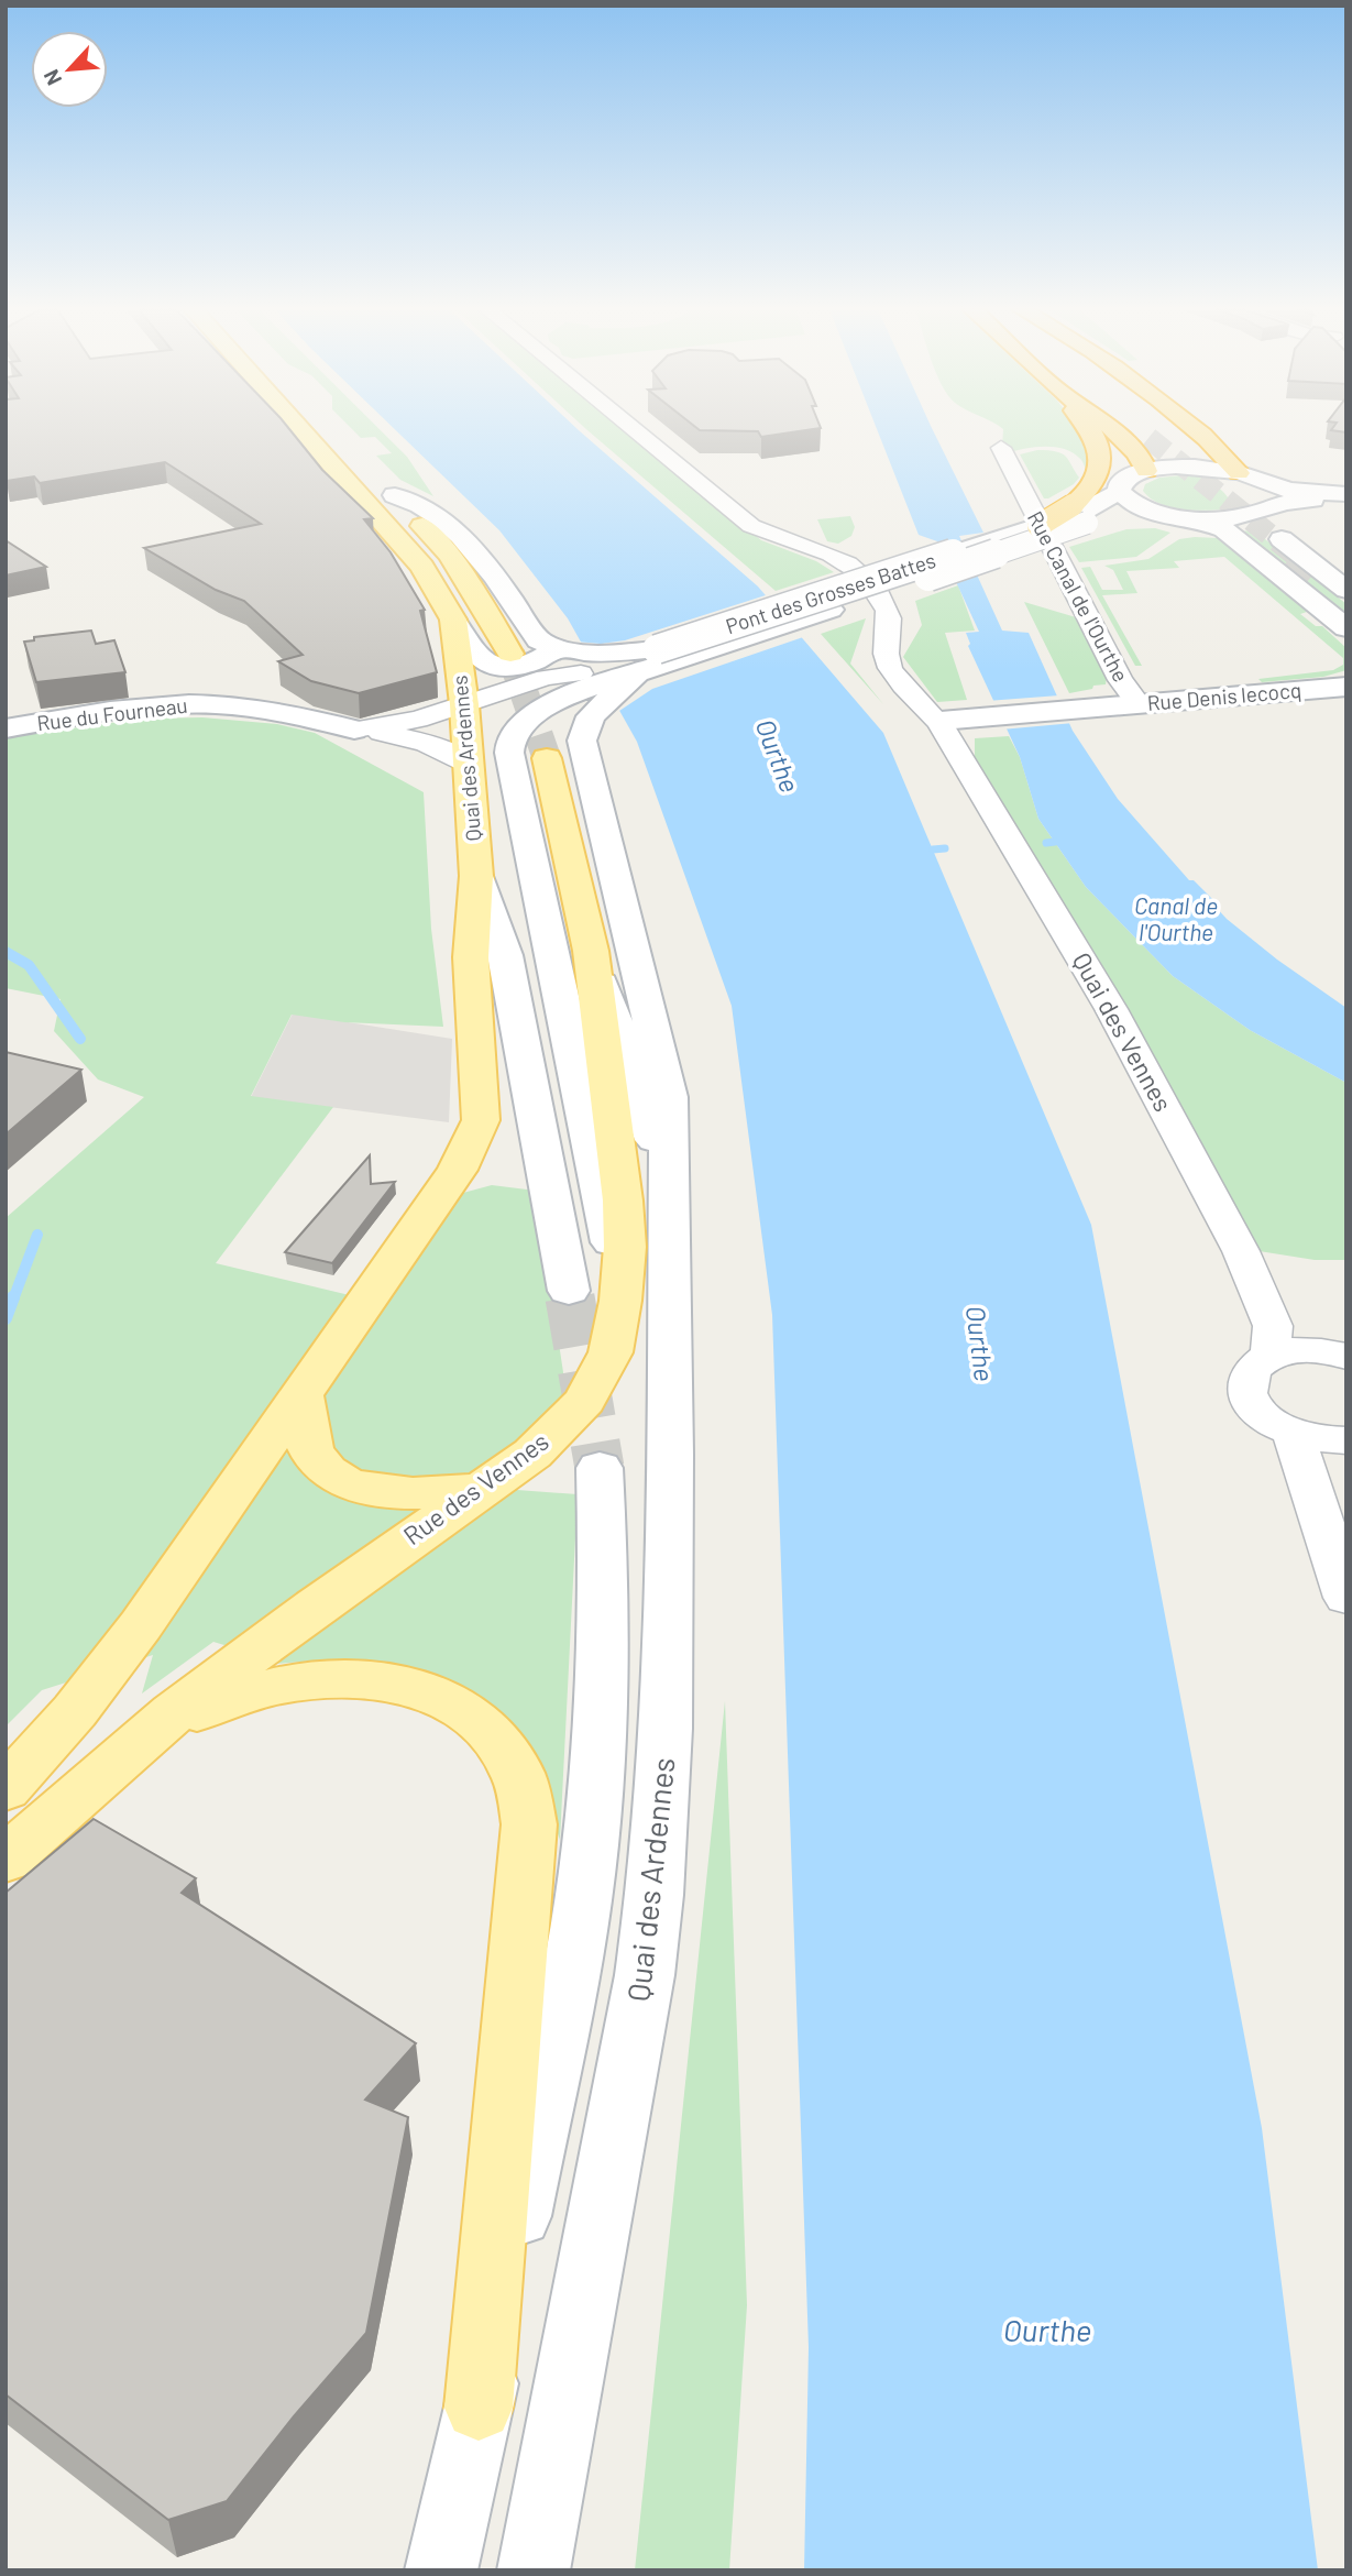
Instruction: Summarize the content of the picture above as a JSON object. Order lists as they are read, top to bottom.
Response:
{
  "streets": {
    "main road": [
      "Pont des Grosses Battes",
      "Rue Denis lecocq",
      "Rue du Fourneau",
      "Quai des Ardennes",
      "Rue des Vennes"
    ],
    "street": ["Rue Canal de l'Ourthe", "Quai des Vennes"]
  },
  "crossings": [
    ["Pont des Grosses Battes", "Rue du Fourneau"],
    ["Pont des Grosses Battes", "Quai des Ardennes"],
    ["Rue Canal de l'Ourthe", "Rue Denis lecocq"],
    ["Rue Denis lecocq", "Quai des Vennes"],
    ["Rue du Fourneau", "Quai des Ardennes"],
    ["Quai des Ardennes", "Rue des Vennes"]
  ],
  "water": ["Ourthe", "Canal de l'Ourthe"],
  "north": "bottom left"
}
